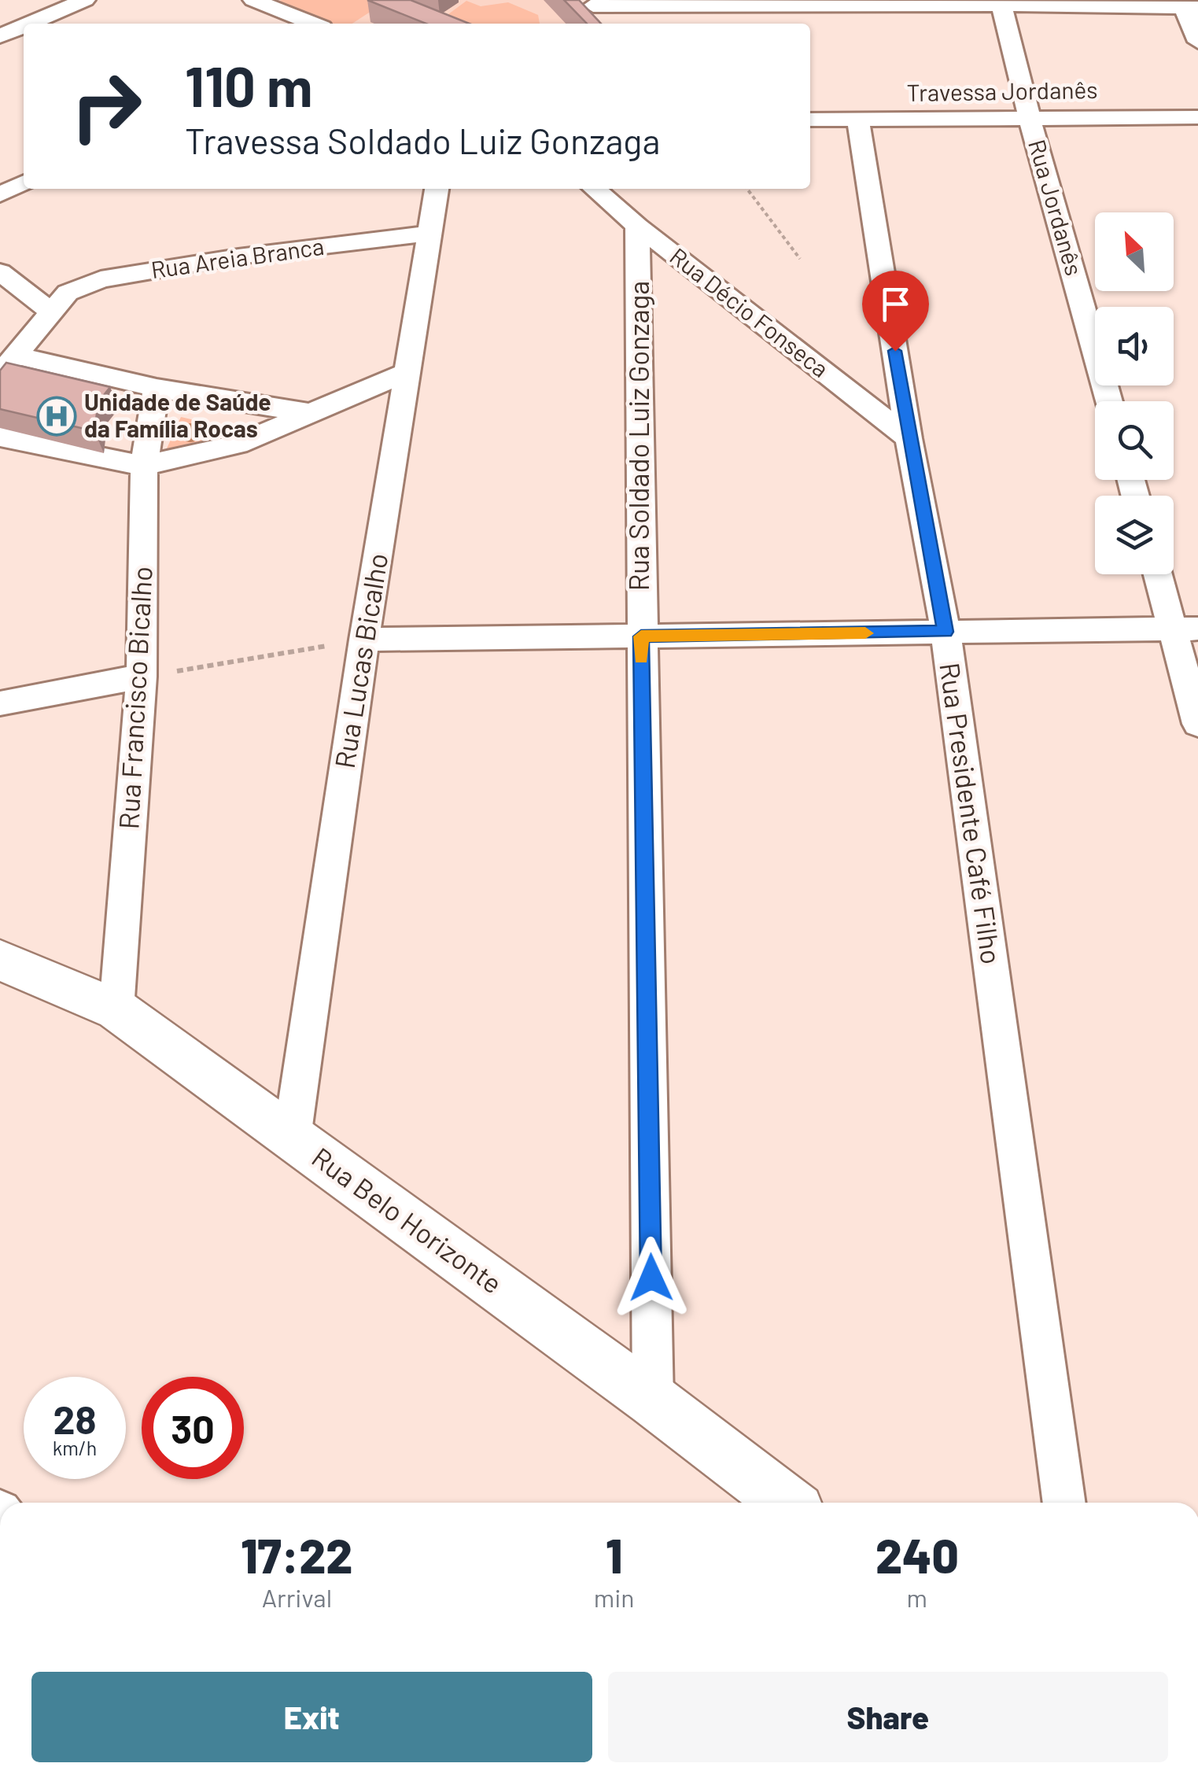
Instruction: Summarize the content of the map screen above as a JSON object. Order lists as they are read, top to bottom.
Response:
{
  "streets": {
    "street": [
      "Travessa Jordanês",
      "Rua Jordanês",
      "Rua Areia Branca",
      "Rua Décio Fonseca",
      "Rua Soldado Luiz Gonzaga",
      "Rua Lucas Bicalho",
      "Rua Francisco Bicalho",
      "Rua Presidente Café Filho",
      "Rua Belo Horizonte"
    ]
  },
  "crossings": [
    ["Travessa Jordanês", "Rua Jordanês"],
    ["Travessa Jordanês", "Rua Presidente Café Filho"],
    ["Rua Areia Branca", "Rua Lucas Bicalho"],
    ["Rua Décio Fonseca", "Rua Soldado Luiz Gonzaga"],
    ["Rua Décio Fonseca", "Rua Presidente Café Filho"],
    ["Rua Soldado Luiz Gonzaga", "Rua Belo Horizonte"],
    ["Rua Lucas Bicalho", "Rua Belo Horizonte"],
    ["Rua Francisco Bicalho", "Rua Belo Horizonte"]
  ],
  "places": {
    "hospital": ["Unidade de Saúde da Família Rocas"]
  },
  "north": "top left",
  "page": {
    "turn": ["110 m", "Travessa Soldado Luiz Gonzaga"],
    "speed": "28 km/h",
    "limit": "30",
    "eta": [
      "17:22",
      "Arrival",
      "1",
      "min",
      "240",
      "m"
    ],
    "buttons": ["Exit", "Share"]
  }
}
